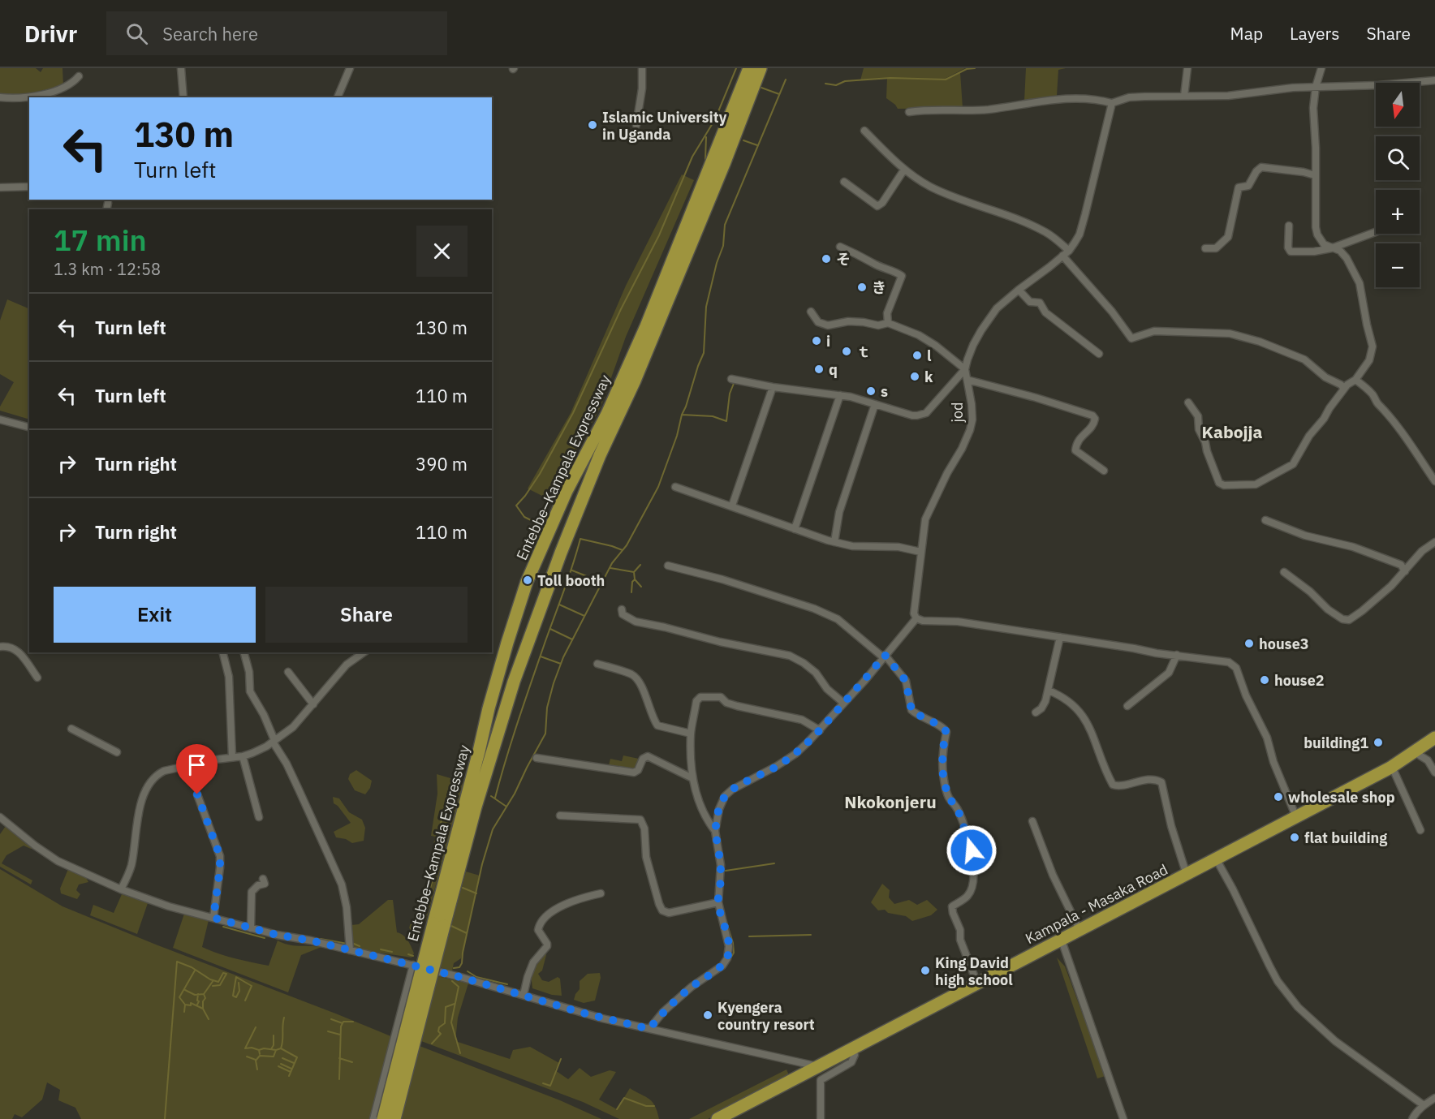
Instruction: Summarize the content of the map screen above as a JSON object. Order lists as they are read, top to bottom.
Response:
{
  "streets": {
    "highway": ["Entebbe–Kampala Expressway", "Kampala - Masaka Road"],
    "street": ["jod"]
  },
  "districts": ["Kabojja", "Nkokonjeru"],
  "places": [
    "Islamic University in Uganda",
    "そ",
    "き",
    "i",
    "ｔ",
    "l",
    "q",
    "k",
    "s",
    "Toll booth",
    "house3",
    "house2",
    "building1",
    "wholesale shop",
    "flat building",
    "King David high school",
    "Kyengera country resort"
  ],
  "north": "bottom",
  "page": {
    "header": "Drivr",
    "search": "Search here",
    "nav": ["Map", "Layers", "Share"],
    "map_buttons": ["+", "−"],
    "turn": ["130 m", "Turn left"],
    "heading": ["17 min", "1.3 km · 12:58"],
    "list": [
      {
        "name": "Turn left",
        "value": "130 m"
      },
      {
        "name": "Turn left",
        "value": "110 m"
      },
      {
        "name": "Turn right",
        "value": "390 m"
      },
      {
        "name": "Turn right",
        "value": "110 m"
      }
    ],
    "buttons": ["Exit", "Share"]
  }
}
